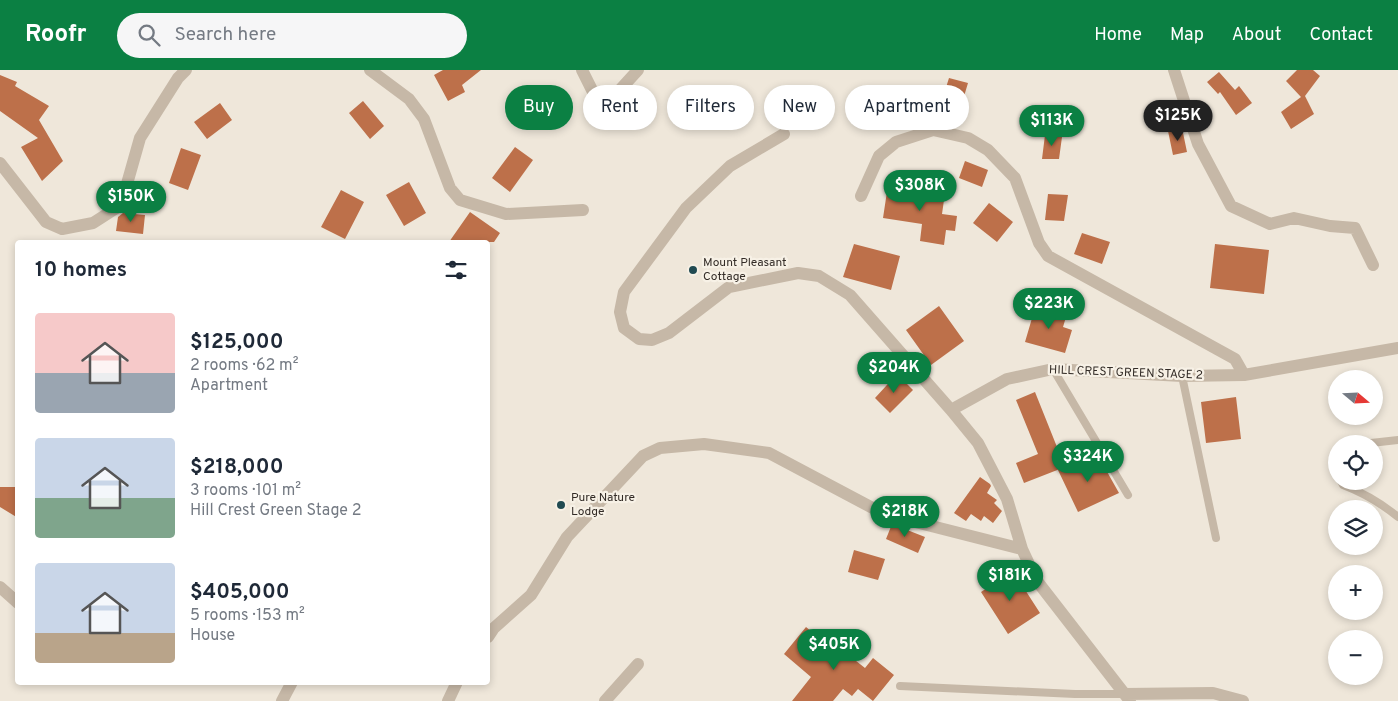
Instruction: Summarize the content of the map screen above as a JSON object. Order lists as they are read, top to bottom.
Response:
{
  "streets": {
    "street": ["HILL CREST GREEN STAGE 2"]
  },
  "places": ["Mount Pleasant Cottage", "Pure Nature Lodge"],
  "north": "right",
  "page": {
    "header": "Roofr",
    "search": "Search here",
    "nav": [
      "Home",
      "Map",
      "About",
      "Contact"
    ],
    "chip": [
      "Buy",
      "Rent",
      "Filters",
      "New",
      "Apartment"
    ],
    "price": [
      "$125K",
      "$113K",
      "$308K",
      "$150K",
      "$223K",
      "$204K",
      "$324K",
      "$218K",
      "$181K",
      "$405K"
    ],
    "heading": "10 homes",
    "list": [
      {
        "name": "$125,000",
        "note": "2 rooms · 62 m² · Apartment"
      },
      {
        "name": "$218,000",
        "note": "3 rooms · 101 m² · Hill Crest Green Stage 2"
      },
      {
        "name": "$405,000",
        "note": "5 rooms · 153 m² · House"
      }
    ],
    "map_buttons": ["+", "−"]
  }
}
